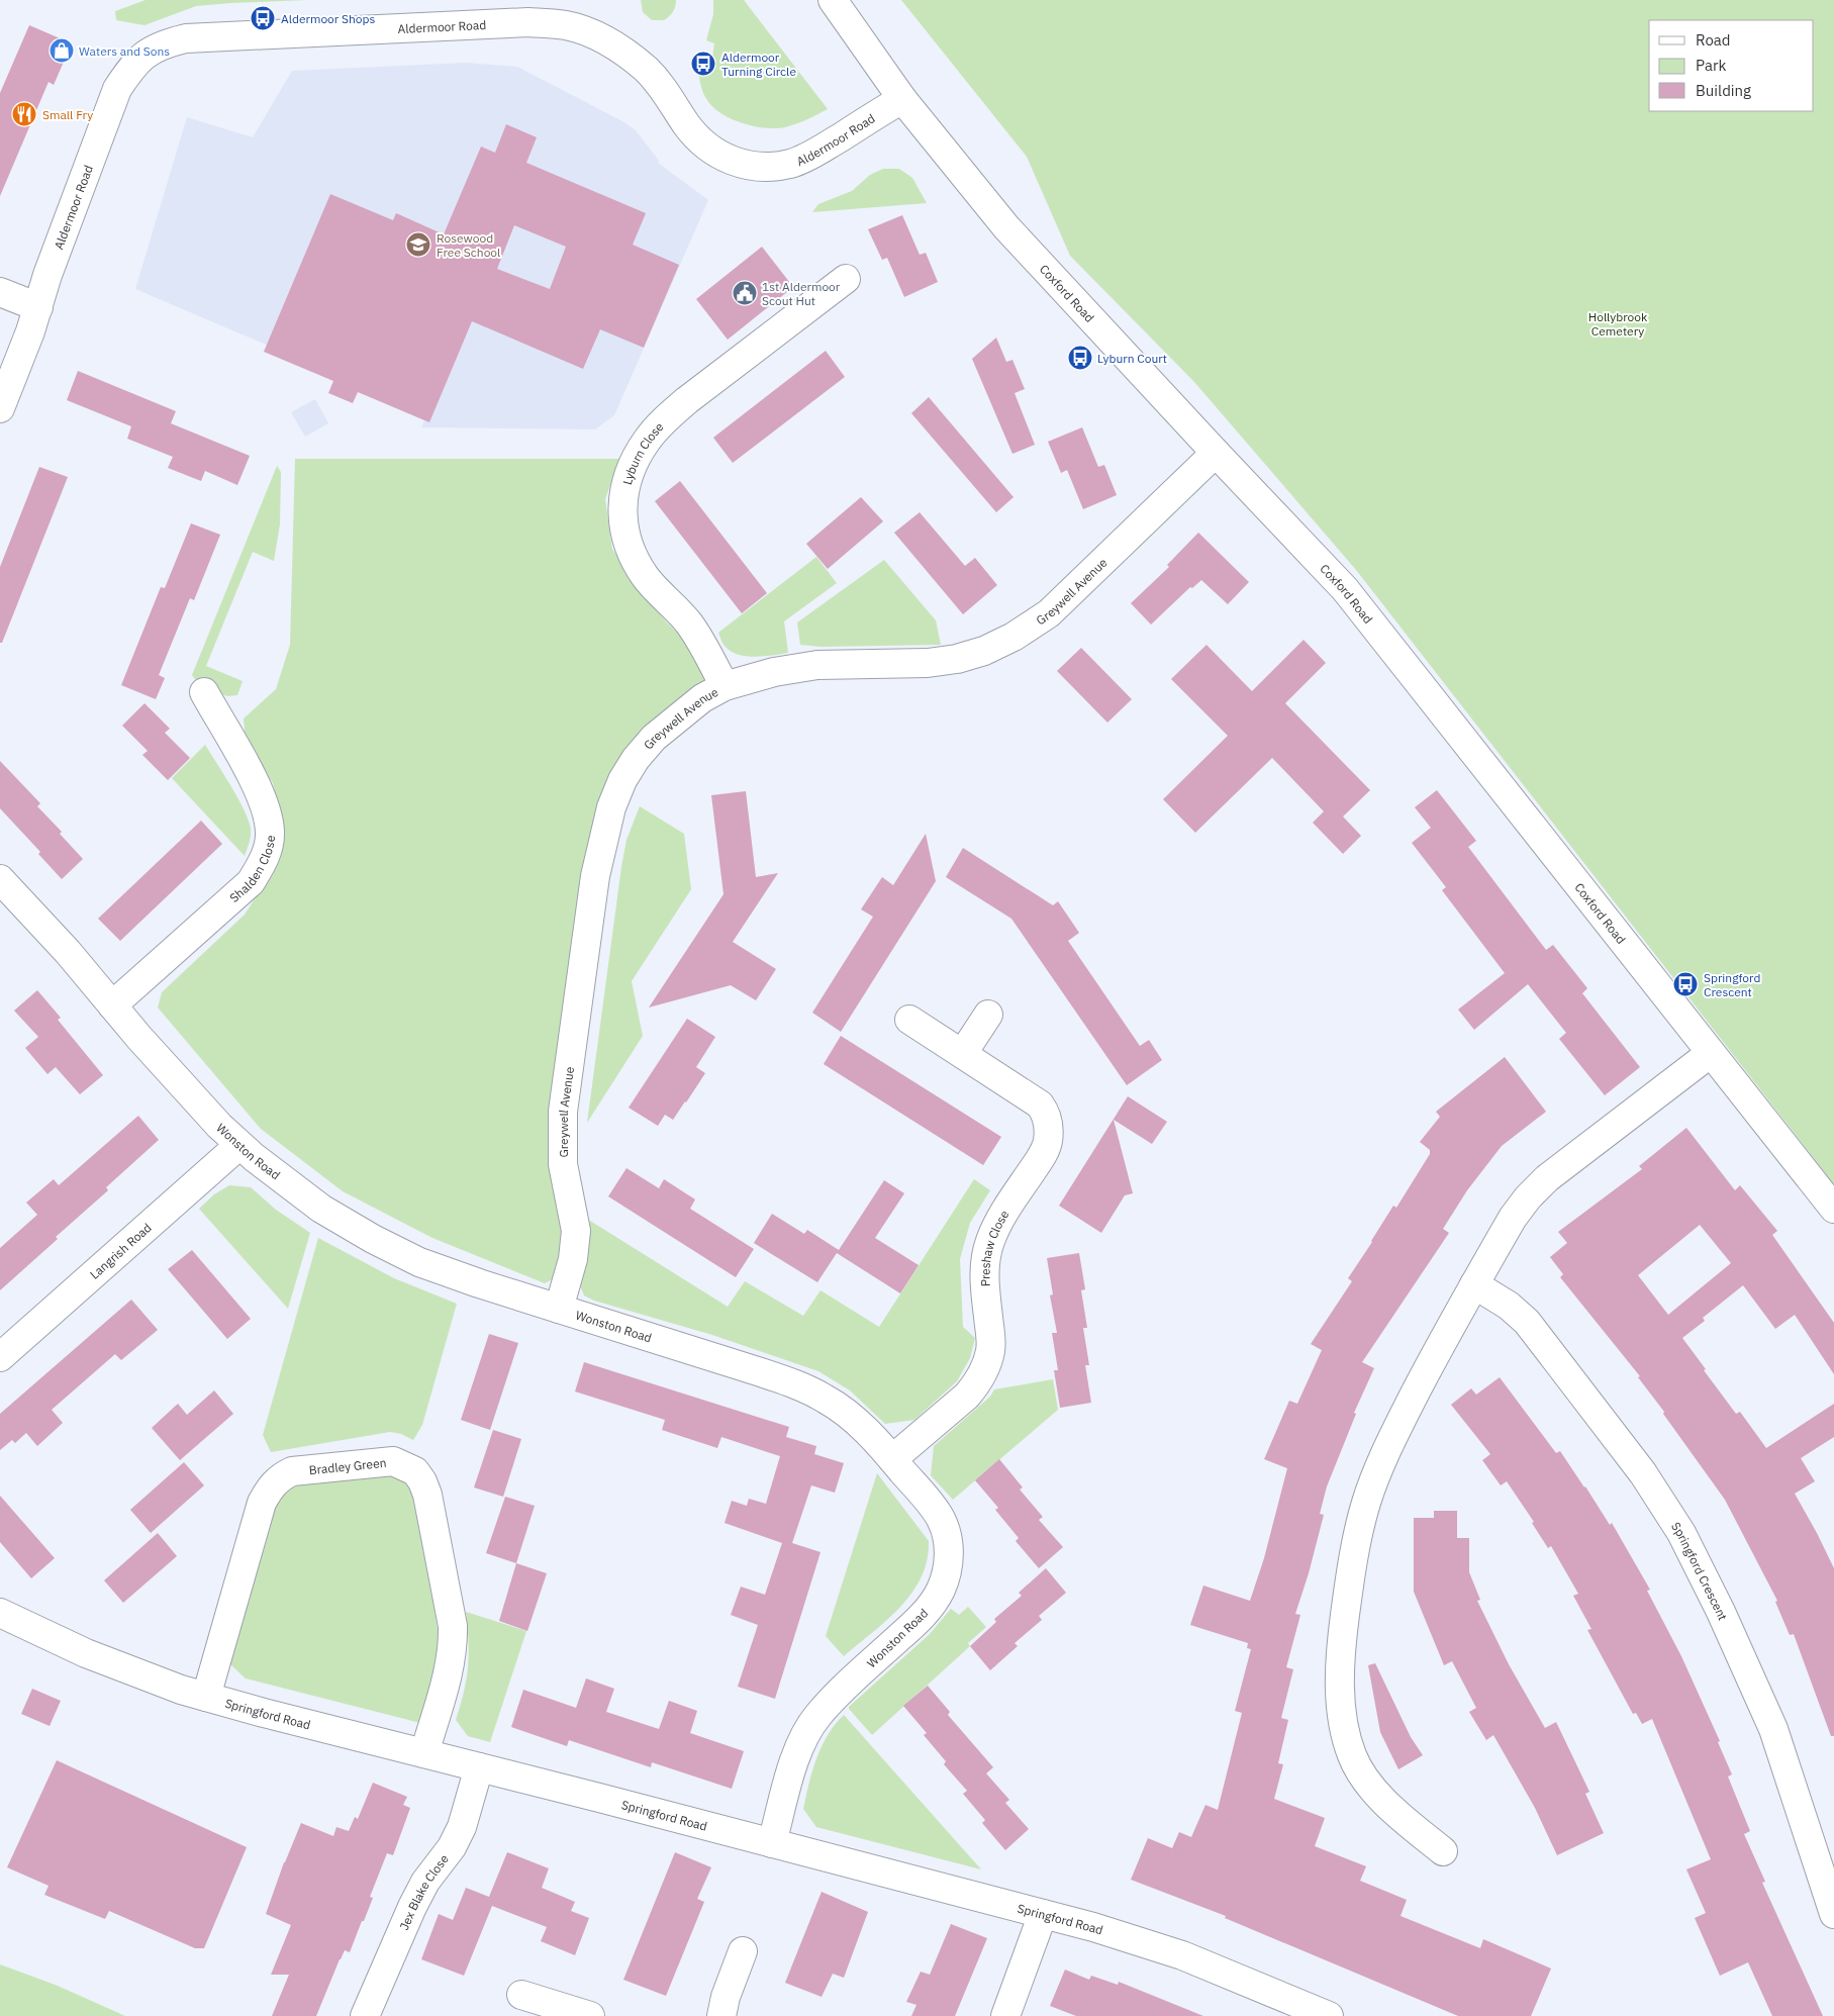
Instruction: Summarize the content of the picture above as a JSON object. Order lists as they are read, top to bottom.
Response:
{
  "streets": {
    "street": [
      "Aldermoor Road",
      "Coxford Road",
      "Lyburn Close",
      "Greywell Avenue",
      "Shalden Close",
      "Wonston Road",
      "Preshaw Close",
      "Langrish Road",
      "Bradley Green",
      "Springford Crescent",
      "Springford Road",
      "Jex Blake Close"
    ]
  },
  "crossings": [
    ["Aldermoor Road", "Coxford Road"],
    ["Coxford Road", "Greywell Avenue"],
    ["Lyburn Close", "Greywell Avenue"],
    ["Greywell Avenue", "Wonston Road"],
    ["Shalden Close", "Wonston Road"],
    ["Wonston Road", "Preshaw Close"],
    ["Wonston Road", "Langrish Road"],
    ["Wonston Road", "Springford Road"],
    ["Bradley Green", "Springford Road"],
    ["Springford Road", "Jex Blake Close"]
  ],
  "parks": ["Hollybrook Cemetery"],
  "places": {
    "bus stop": [
      "Aldermoor Shops",
      "Aldermoor Turning Circle",
      "Lyburn Court",
      "Springford Crescent"
    ],
    "shop": ["Waters and Sons"],
    "restaurant": ["Small Fry"],
    "school or university": ["Rosewood Free School"],
    "public building": ["1st Aldermoor Scout Hut"]
  },
  "legend": ["Road", "Park", "Building"]
}
